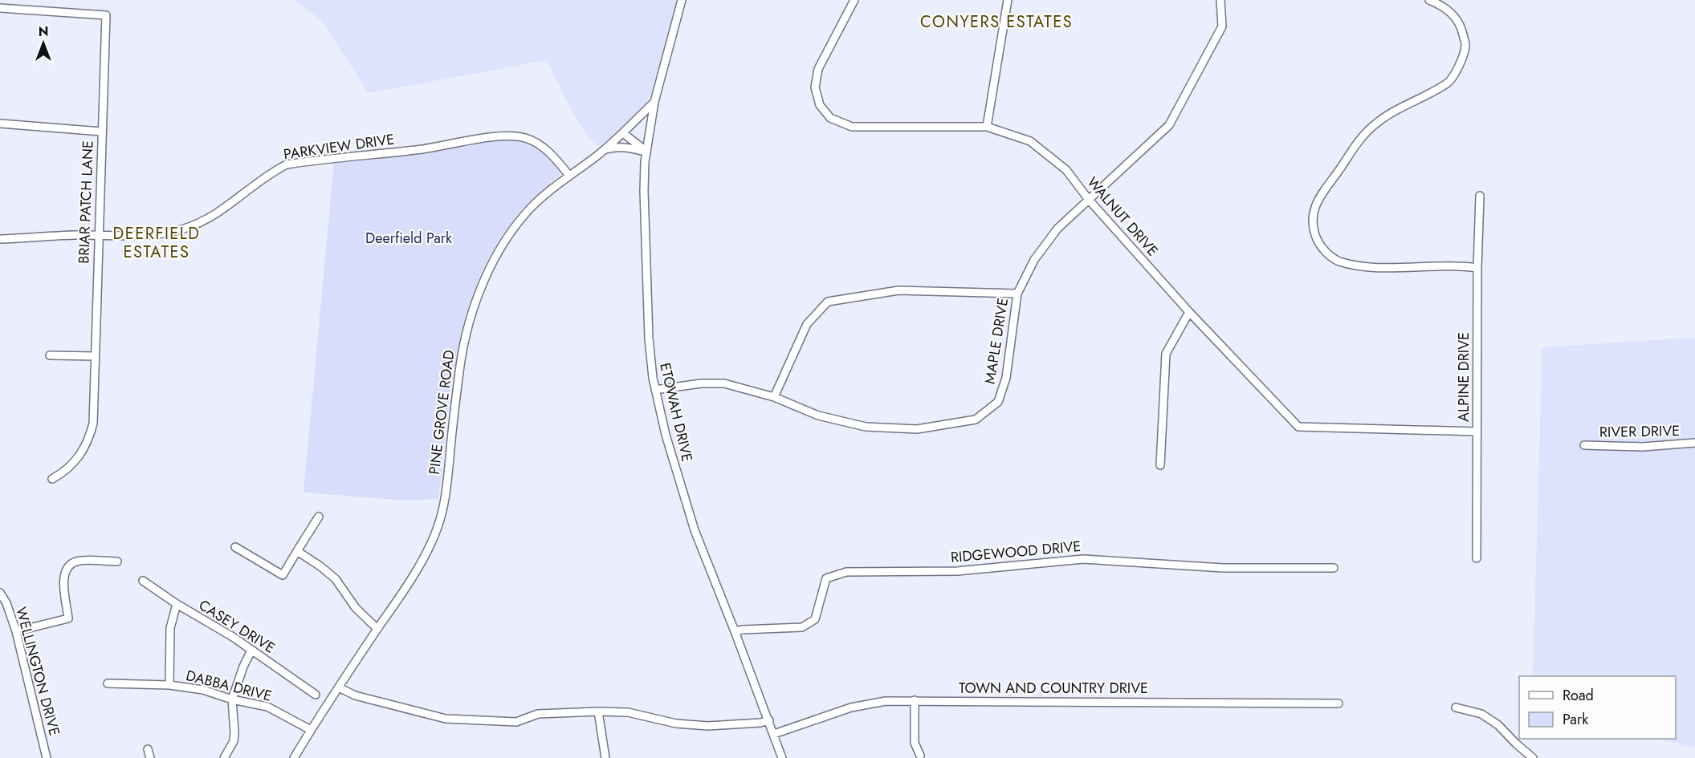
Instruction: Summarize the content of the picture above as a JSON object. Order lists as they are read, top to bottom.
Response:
{
  "streets": {
    "street": [
      "PARKVIEW DRIVE",
      "BRIAR PATCH LANE",
      "WALNUT DRIVE",
      "MAPLE DRIVE",
      "ALPINE DRIVE",
      "PINE GROVE ROAD",
      "ETOWAH DRIVE",
      "RIVER DRIVE",
      "RIDGEWOOD DRIVE",
      "CASEY DRIVE",
      "WELLINGTON DRIVE",
      "DABBA DRIVE",
      "TOWN AND COUNTRY DRIVE"
    ]
  },
  "crossings": [
    ["PARKVIEW DRIVE", "BRIAR PATCH LANE"],
    ["PARKVIEW DRIVE", "PINE GROVE ROAD"],
    ["WALNUT DRIVE", "MAPLE DRIVE"],
    ["WALNUT DRIVE", "ALPINE DRIVE"],
    ["MAPLE DRIVE", "ETOWAH DRIVE"],
    ["PINE GROVE ROAD", "ETOWAH DRIVE"],
    ["PINE GROVE ROAD", "DABBA DRIVE"],
    ["ETOWAH DRIVE", "RIDGEWOOD DRIVE"],
    ["ETOWAH DRIVE", "TOWN AND COUNTRY DRIVE"]
  ],
  "districts": ["CONYERS ESTATES", "DEERFIELD ESTATES"],
  "parks": ["Deerfield Park"],
  "legend": ["Road", "Park"],
  "north": "top"
}
